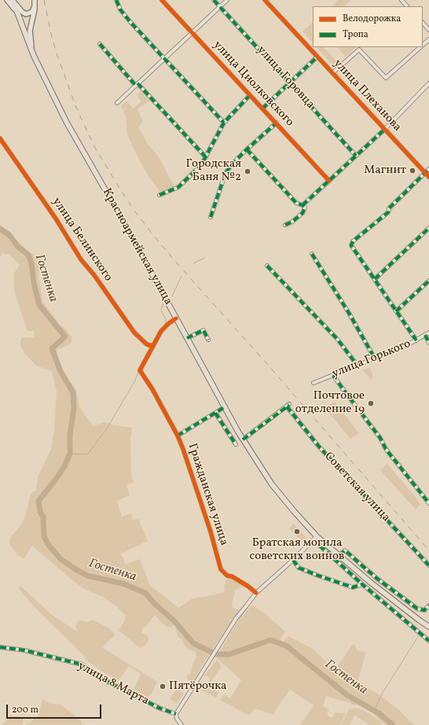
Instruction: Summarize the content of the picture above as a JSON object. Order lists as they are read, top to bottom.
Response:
{
  "streets": {
    "main road": ["Красноармейская улица"],
    "street": [
      "улица Горовца",
      "улица Циолковского",
      "улица Плеханова",
      "улица Белинского",
      "улица Горького",
      "Советская улица",
      "Гражданская улица",
      "улица 8 Марта"
    ]
  },
  "crossings": [
    ["улица Белинского", "Гражданская улица"],
    ["Красноармейская улица", "Советская улица"]
  ],
  "water": ["Гостенка"],
  "places": [
    "Магнит",
    "Городская Баня №2",
    "Почтовое отделение 19",
    "Братская могила советских воинов",
    "Пятёрочка"
  ],
  "legend": ["Велодорожка", "Тропа"],
  "scale_bar": "200 m"
}
